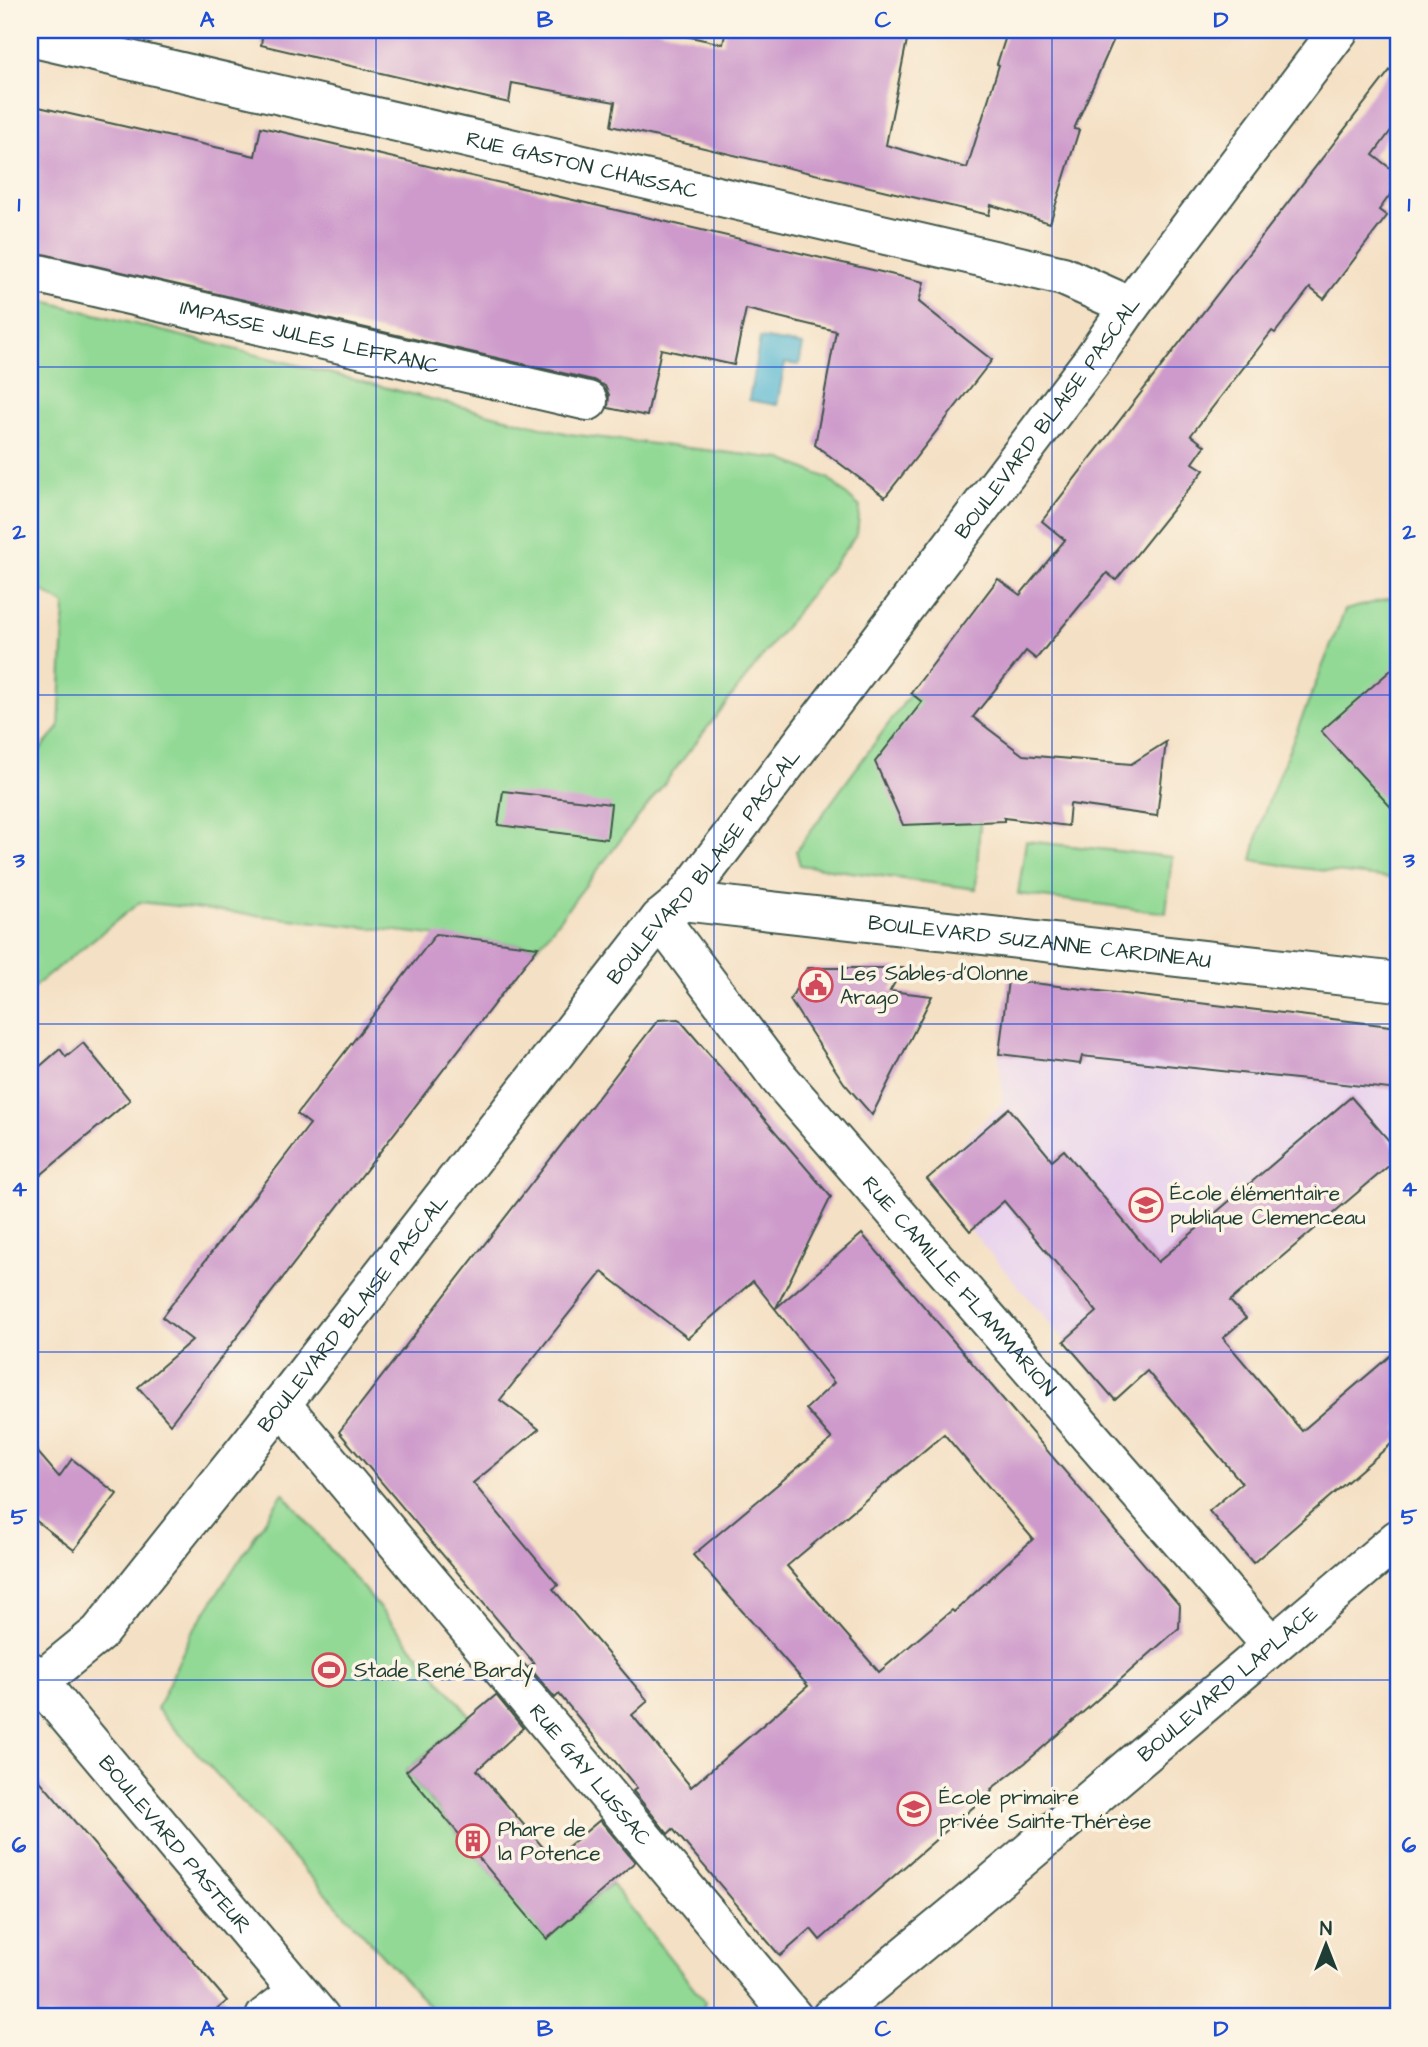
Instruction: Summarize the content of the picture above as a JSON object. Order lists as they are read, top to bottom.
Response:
{
  "streets": {
    "street": [
      "RUE GASTON CHAISSAC",
      "IMPASSE JULES LEFRANC",
      "BOULEVARD BLAISE PASCAL",
      "BOULEVARD SUZANNE CARDINEAU",
      "RUE CAMILLE FLAMMARION",
      "BOULEVARD LAPLACE",
      "RUE GAY LUSSAC",
      "BOULEVARD PASTEUR"
    ]
  },
  "crossings": [
    ["RUE GASTON CHAISSAC", "BOULEVARD BLAISE PASCAL"],
    ["BOULEVARD BLAISE PASCAL", "BOULEVARD SUZANNE CARDINEAU"],
    ["BOULEVARD BLAISE PASCAL", "RUE CAMILLE FLAMMARION"],
    ["BOULEVARD BLAISE PASCAL", "RUE GAY LUSSAC"],
    ["BOULEVARD BLAISE PASCAL", "BOULEVARD PASTEUR"],
    ["BOULEVARD SUZANNE CARDINEAU", "RUE CAMILLE FLAMMARION"],
    ["RUE CAMILLE FLAMMARION", "BOULEVARD LAPLACE"]
  ],
  "places": {
    "public building": ["Les Sables-d'Olonne Arago"],
    "school or university": ["École élémentaire publique Clemenceau", "École primaire privée Sainte-Thérèse"],
    "sports": ["Stade René Bardy"],
    "building": ["Phare de la Potence"]
  },
  "north": "top",
  "grid": {
    "columns": [
      "A",
      "B",
      "C",
      "D"
    ],
    "rows": [
      "1",
      "2",
      "3",
      "4",
      "5",
      "6"
    ]
  }
}
